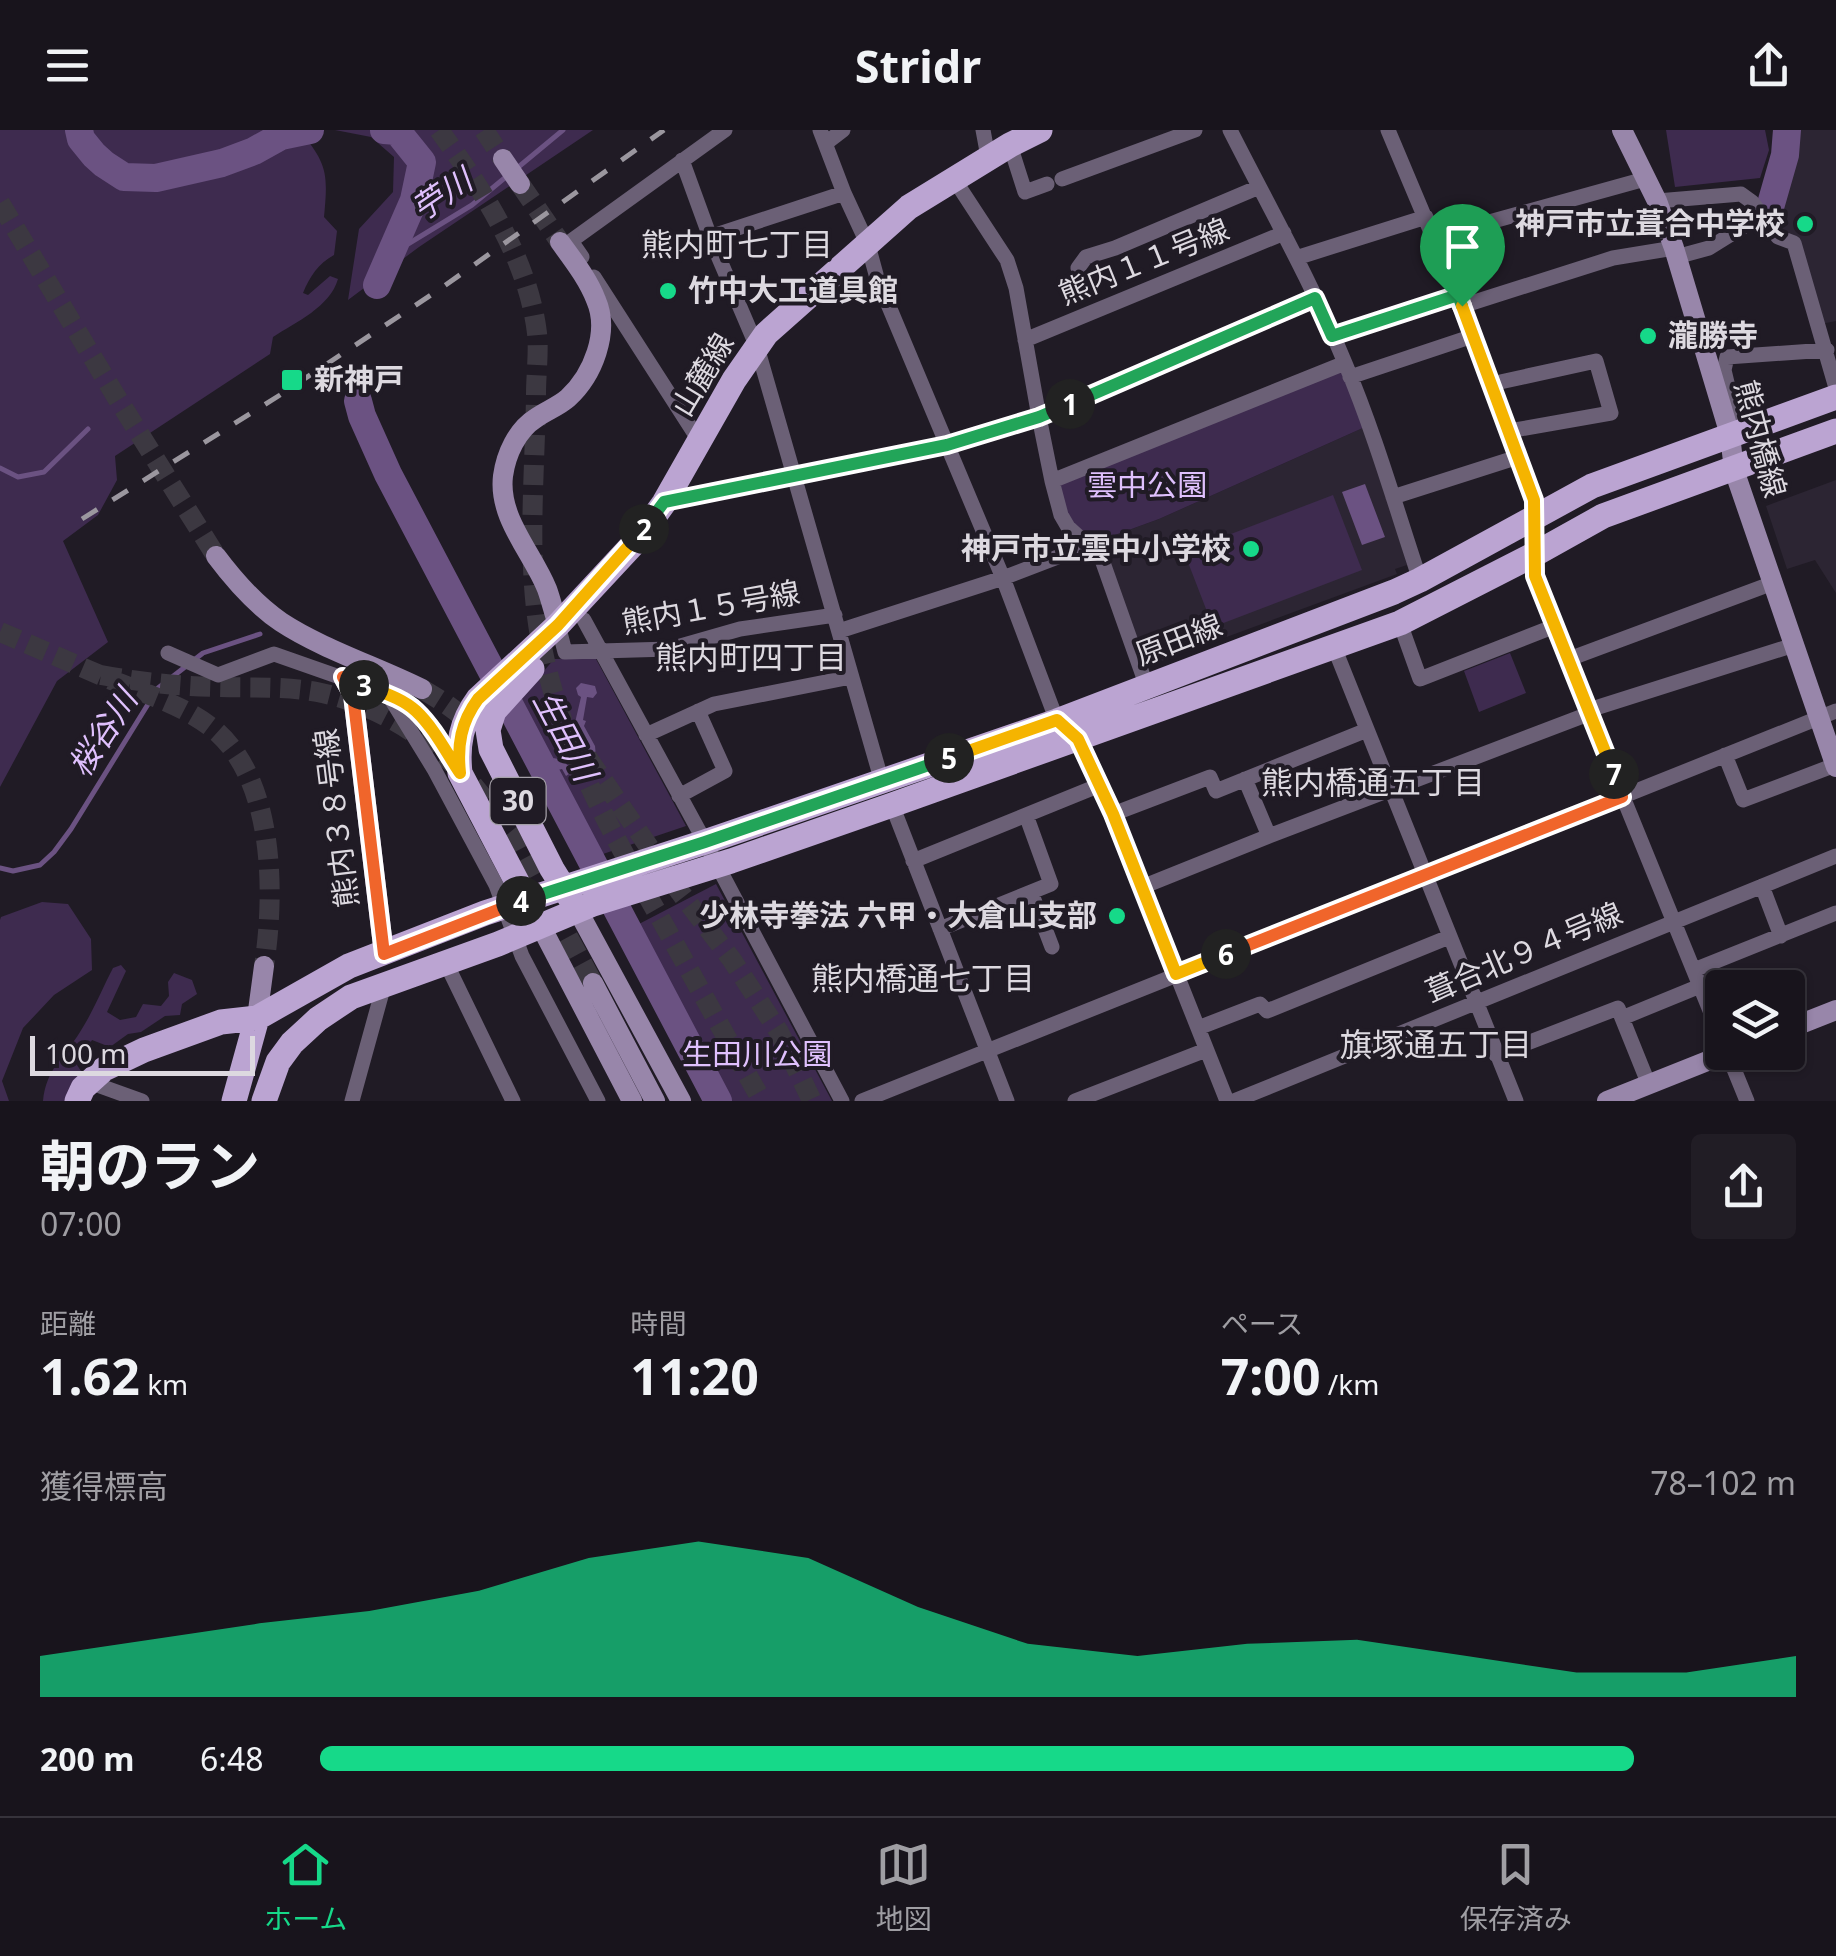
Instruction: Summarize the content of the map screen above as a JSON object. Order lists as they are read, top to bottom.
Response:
{
  "streets": {
    "main road": ["山麓線", "原田線", "30"],
    "street": [
      "熊内１１号線",
      "熊内橋線",
      "熊内１５号線",
      "熊内３８号線",
      "葺合北９４号線"
    ]
  },
  "crossings": [
    ["山麓線", "熊内１５号線"],
    ["山麓線", "30"],
    ["熊内橋線", "原田線"],
    ["熊内１５号線", "30"],
    ["原田線", "30"],
    ["原田線", "熊内３８号線"]
  ],
  "districts": [
    "熊内町七丁目",
    "熊内町四丁目",
    "熊内橋通五丁目",
    "熊内橋通七丁目",
    "旗塚通五丁目"
  ],
  "water": ["苧川", "桜谷川", "生田川"],
  "parks": ["雲中公園", "生田川公園"],
  "places": {
    "other": [
      "神戸市立葺合中学校",
      "竹中大工道具館",
      "瀧勝寺",
      "神戸市立雲中小学校",
      "少林寺拳法 六甲・大倉山支部"
    ],
    "transit": ["新神戸"]
  },
  "scale_bar": "100 m",
  "page": {
    "header": "Stridr",
    "pins": [
      "1",
      "2",
      "3",
      "5",
      "7",
      "4",
      "6"
    ],
    "scale": "100 m",
    "heading": ["朝のラン", "07:00"],
    "stats": [
      ["距離", "1.62 km"],
      ["時間", "11:20"],
      ["ペース", "7:00 /km"]
    ],
    "chart": ["獲得標高", "78–102 m"],
    "list": [
      {
        "name": "200 m",
        "note": "6:48"
      }
    ],
    "tabs": ["ホーム", "地図", "保存済み"]
  }
}
